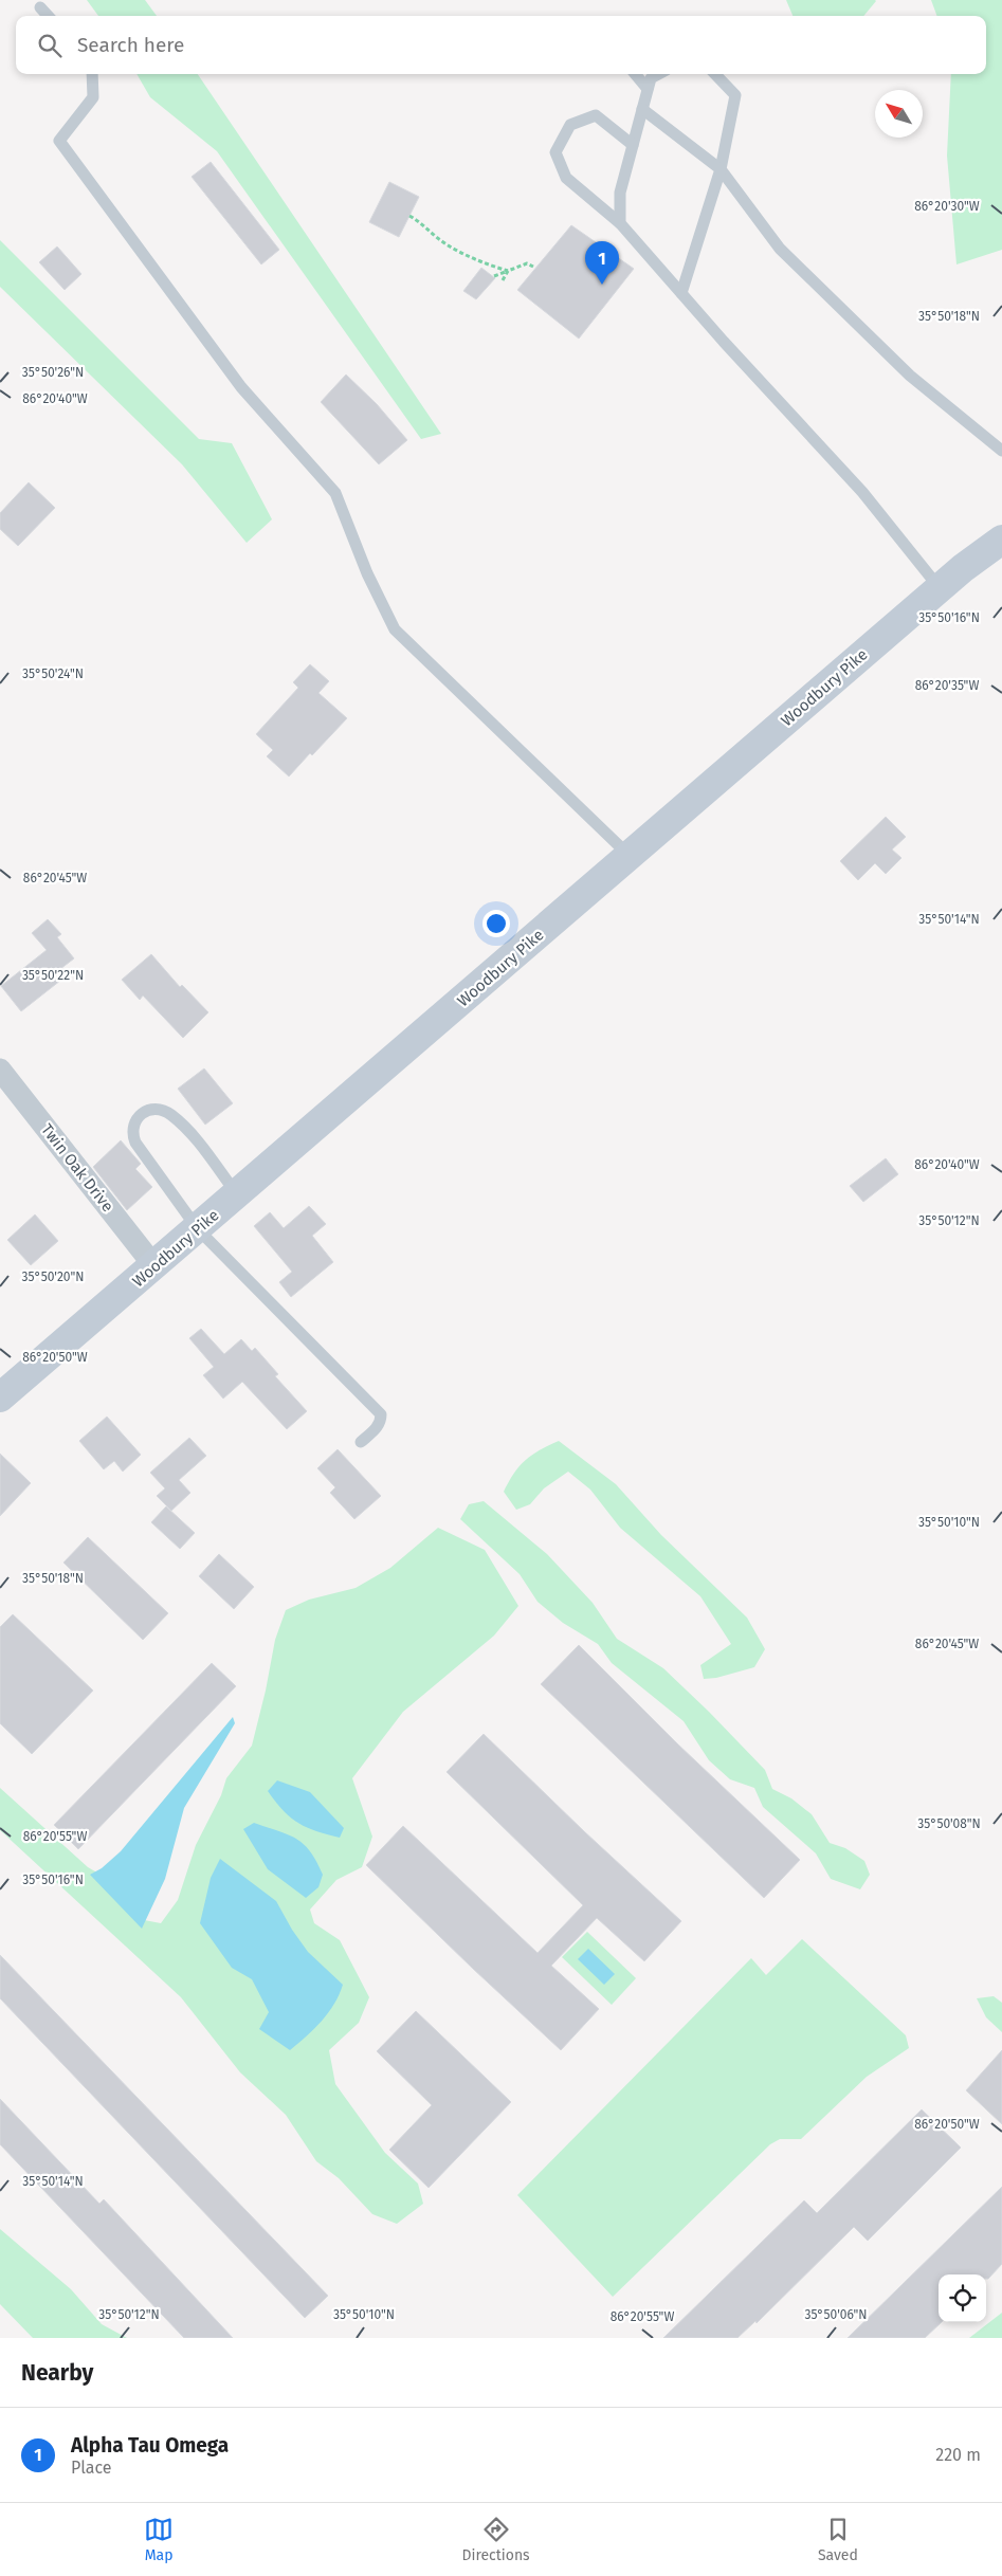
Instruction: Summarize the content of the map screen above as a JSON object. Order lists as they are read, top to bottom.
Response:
{
  "streets": {
    "street": ["Woodbury Pike", "Twin Oak Drive"]
  },
  "crossings": [
    ["Woodbury Pike", "Twin Oak Drive"]
  ],
  "north": "top left",
  "page": {
    "search": "Search here",
    "pins": "1",
    "heading": "Nearby",
    "list": [
      {
        "mark": "1",
        "name": "Alpha Tau Omega",
        "note": "Place",
        "value": "220 m"
      }
    ],
    "nav": ["Map", "Directions", "Saved"]
  },
  "coordinates": [
    "86°20'30\"W",
    "35°50'18\"N",
    "35°50'26\"N",
    "86°20'40\"W",
    "35°50'16\"N",
    "35°50'24\"N",
    "86°20'35\"W",
    "86°20'45\"W",
    "35°50'14\"N",
    "35°50'22\"N",
    "35°50'12\"N",
    "35°50'20\"N",
    "86°20'50\"W",
    "35°50'10\"N",
    "35°50'08\"N",
    "86°20'55\"W",
    "35°50'06\"N"
  ]
}
